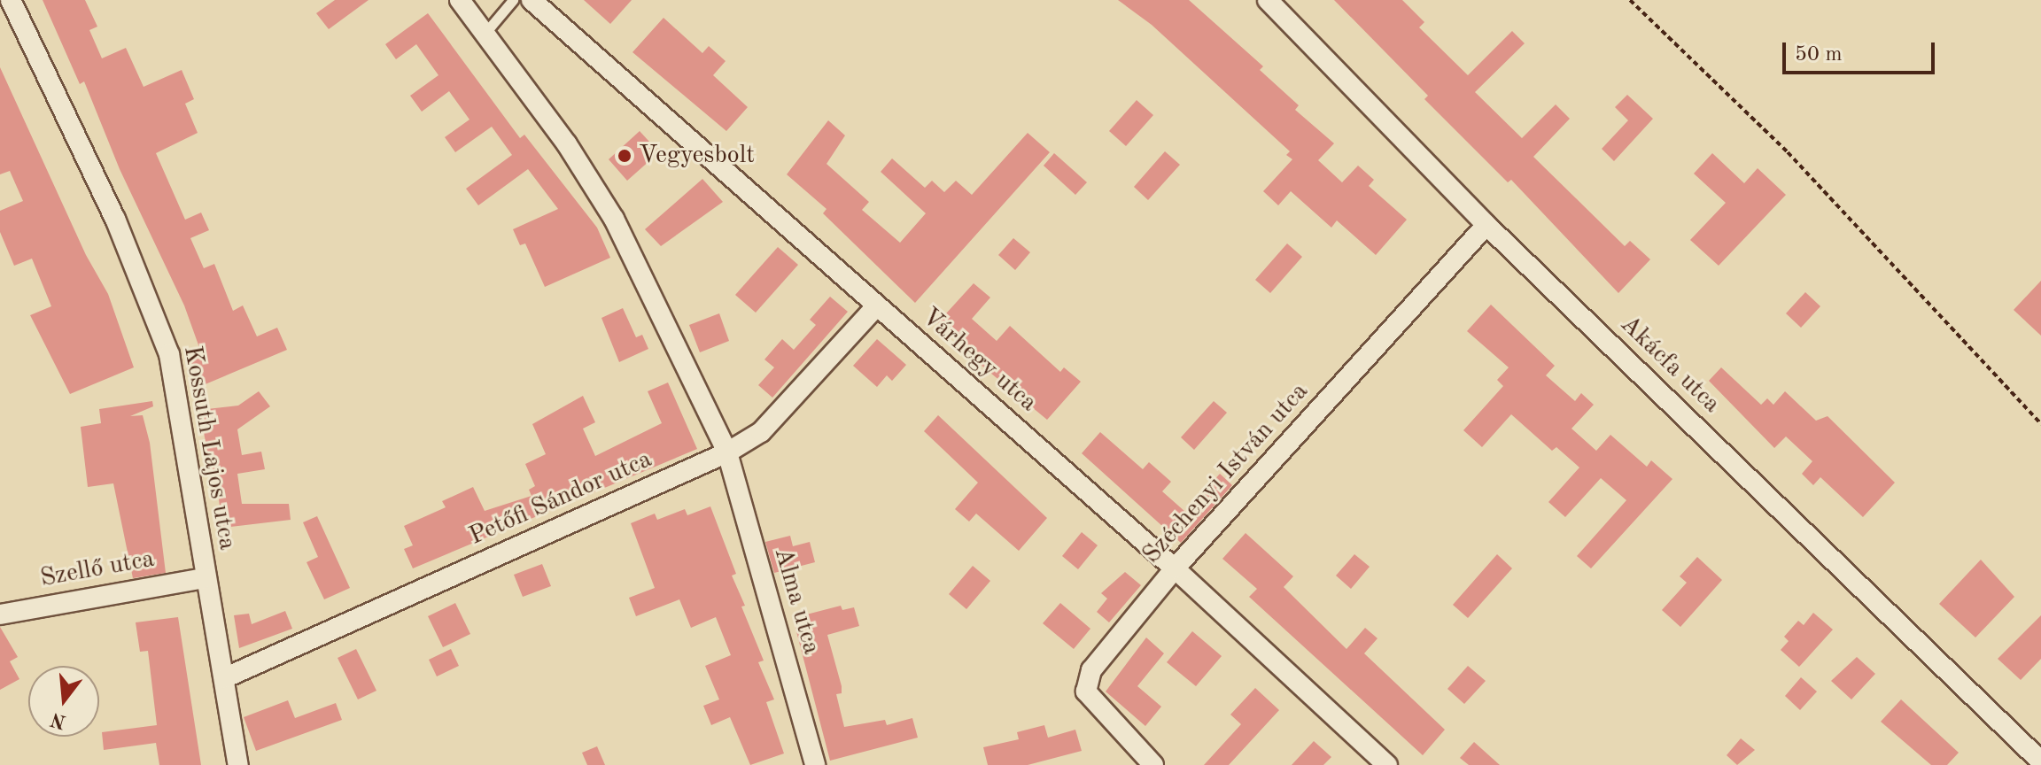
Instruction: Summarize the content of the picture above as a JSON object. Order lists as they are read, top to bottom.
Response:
{
  "streets": {
    "street": [
      "Várhegy utca",
      "Akácfa utca",
      "Kossuth Lajos utca",
      "Széchenyi István utca",
      "Petőfi Sándor utca",
      "Szellő utca",
      "Alma utca"
    ]
  },
  "crossings": [
    ["Várhegy utca", "Széchenyi István utca"],
    ["Várhegy utca", "Petőfi Sándor utca"],
    ["Akácfa utca", "Széchenyi István utca"],
    ["Kossuth Lajos utca", "Petőfi Sándor utca"],
    ["Kossuth Lajos utca", "Szellő utca"],
    ["Petőfi Sándor utca", "Alma utca"]
  ],
  "places": ["Vegyesbolt"],
  "scale_bar": "50 m",
  "north": "bottom"
}
